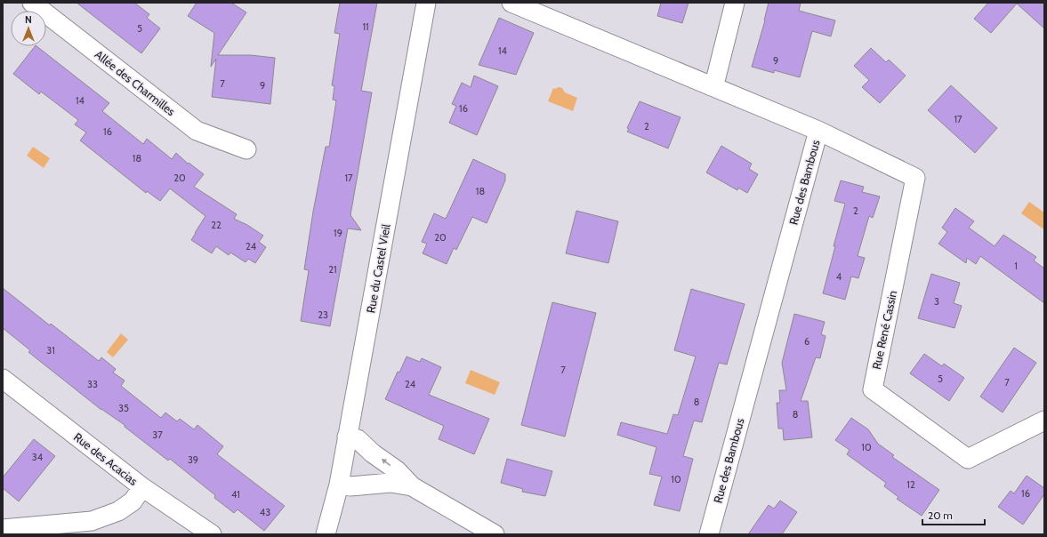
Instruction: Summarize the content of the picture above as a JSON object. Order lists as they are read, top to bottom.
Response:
{
  "streets": {
    "street": [
      "Allée des Charmilles",
      "Rue des Bambous",
      "Rue du Castel Vieil",
      "Rue René Cassin",
      "Rue des Acacias"
    ]
  },
  "crossings": [
    ["Rue des Bambous", "Rue René Cassin"]
  ],
  "house_numbers": [
    "11",
    "5",
    "14",
    "9",
    "7",
    "9",
    "14",
    "16",
    "17",
    "2",
    "16",
    "18",
    "20",
    "17",
    "18",
    "2",
    "22",
    "19",
    "20",
    "24",
    "1",
    "21",
    "4",
    "3",
    "23",
    "6",
    "31",
    "7",
    "5",
    "7",
    "33",
    "24",
    "8",
    "35",
    "8",
    "37",
    "10",
    "34",
    "39",
    "10",
    "12",
    "16",
    "41",
    "43"
  ],
  "scale_bar": "20 m",
  "north": "top"
}
